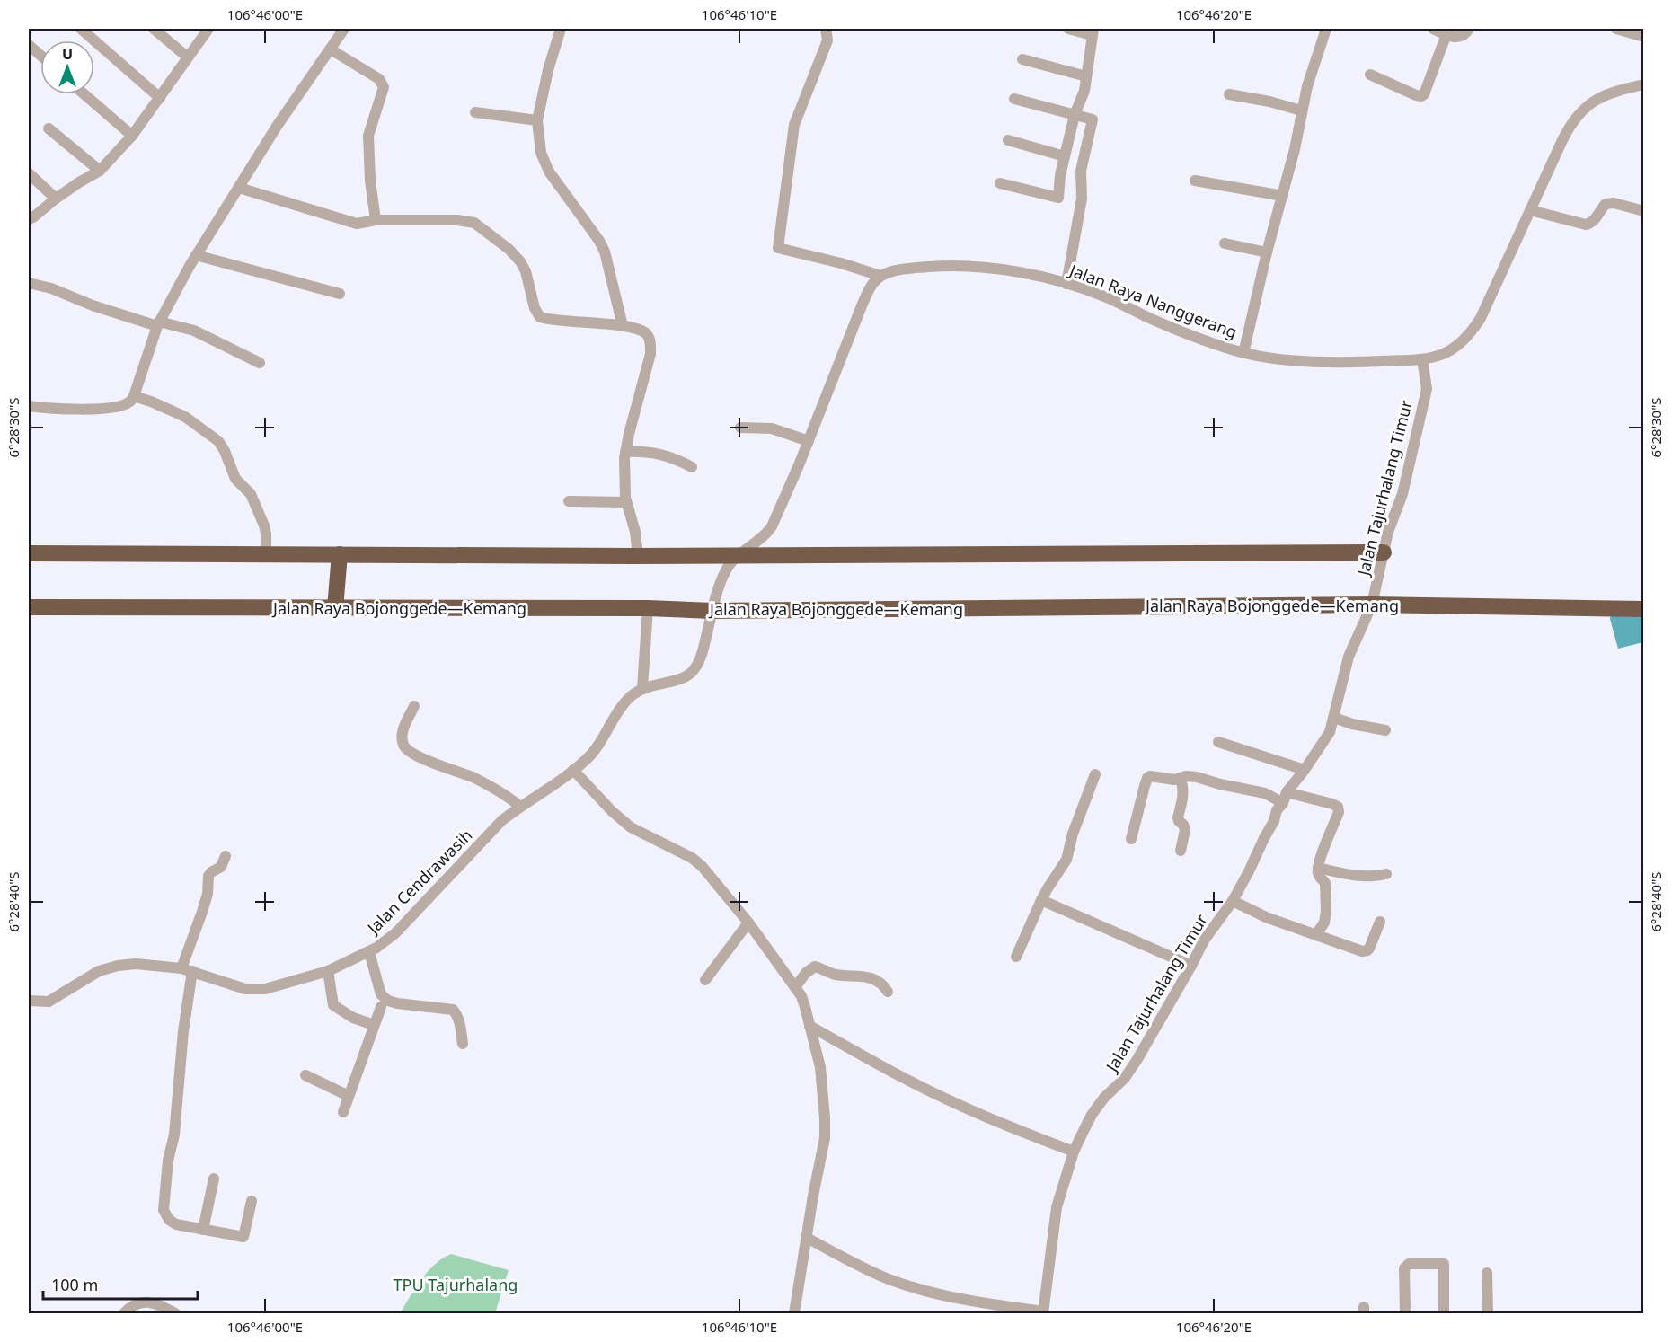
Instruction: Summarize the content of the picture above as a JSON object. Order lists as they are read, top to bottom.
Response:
{
  "streets": {
    "highway": ["Jalan Raya Bojonggede—Kemang"],
    "street": ["Jalan Raya Nanggerang", "Jalan Tajurhalang Timur", "Jalan Cendrawasih"]
  },
  "crossings": [
    ["Jalan Raya Nanggerang", "Jalan Tajurhalang Timur"],
    ["Jalan Tajurhalang Timur", "Jalan Raya Bojonggede—Kemang"],
    ["Jalan Raya Bojonggede—Kemang", "Jalan Cendrawasih"]
  ],
  "parks": ["TPU Tajurhalang"],
  "scale_bar": "100 m",
  "north": "top",
  "coordinates": [
    "106°46'00\"E",
    "106°46'10\"E",
    "106°46'20\"E",
    "6°28'30\"S",
    "6°28'40\"S"
  ]
}
